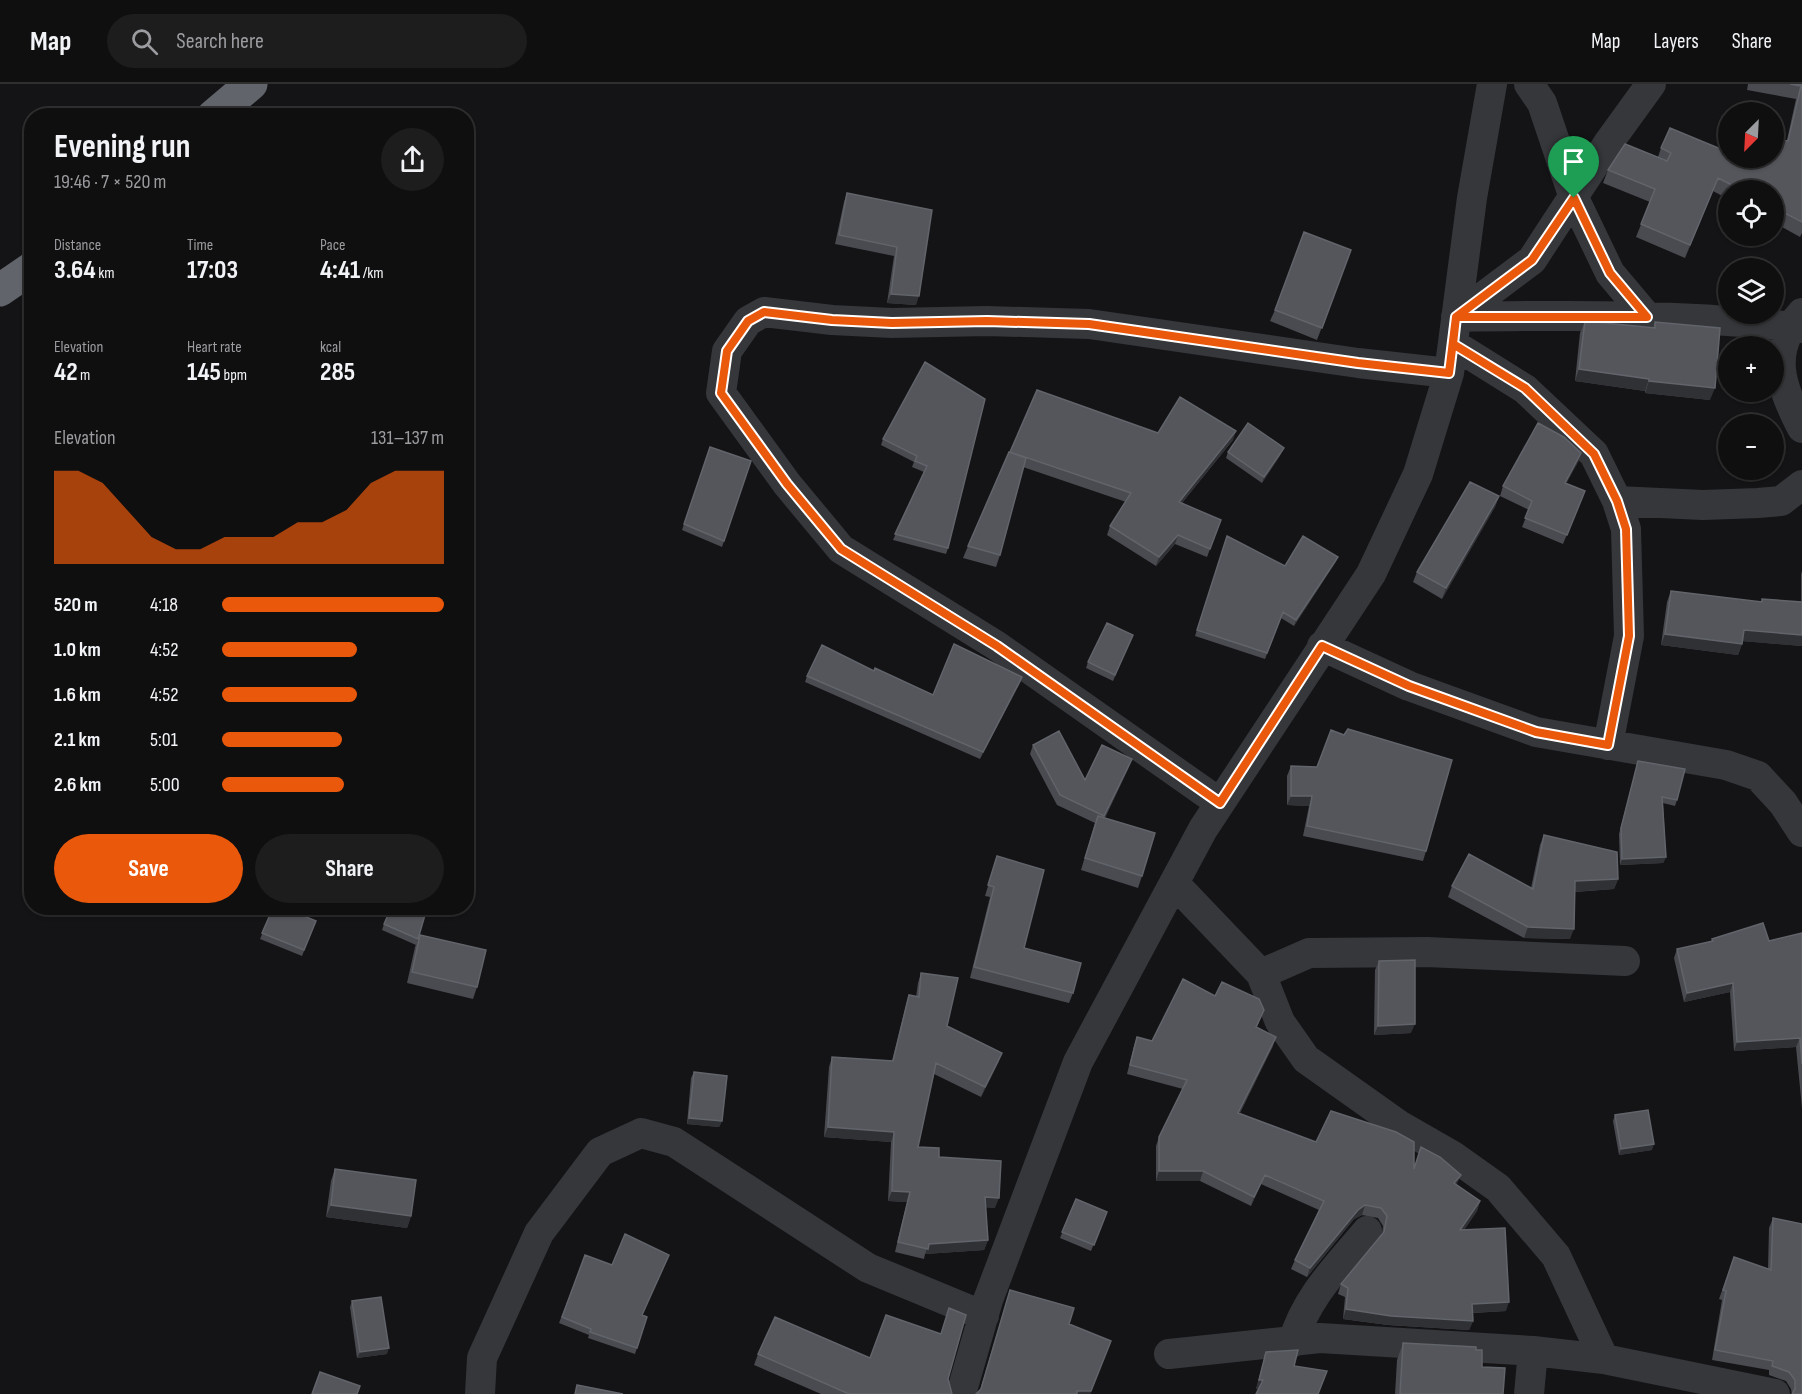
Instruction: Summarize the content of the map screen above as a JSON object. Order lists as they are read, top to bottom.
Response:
{
  "north": "bottom left",
  "page": {
    "header": "Map",
    "search": "Search here",
    "nav": ["Map", "Layers", "Share"],
    "map_buttons": ["+", "−"],
    "heading": ["Evening run", "19:46 · 7 × 520 m"],
    "stats": [
      ["Distance", "3.64 km"],
      ["Time", "17:03"],
      ["Pace", "4:41 /km"],
      ["Elevation", "42 m"],
      ["Heart rate", "145 bpm"],
      ["kcal", "285"]
    ],
    "chart": ["Elevation", "131–137 m"],
    "list": [
      {
        "name": "520 m",
        "note": "4:18"
      },
      {
        "name": "1.0 km",
        "note": "4:52"
      },
      {
        "name": "1.6 km",
        "note": "4:52"
      },
      {
        "name": "2.1 km",
        "note": "5:01"
      },
      {
        "name": "2.6 km",
        "note": "5:00"
      }
    ],
    "buttons": ["Save", "Share"]
  }
}
